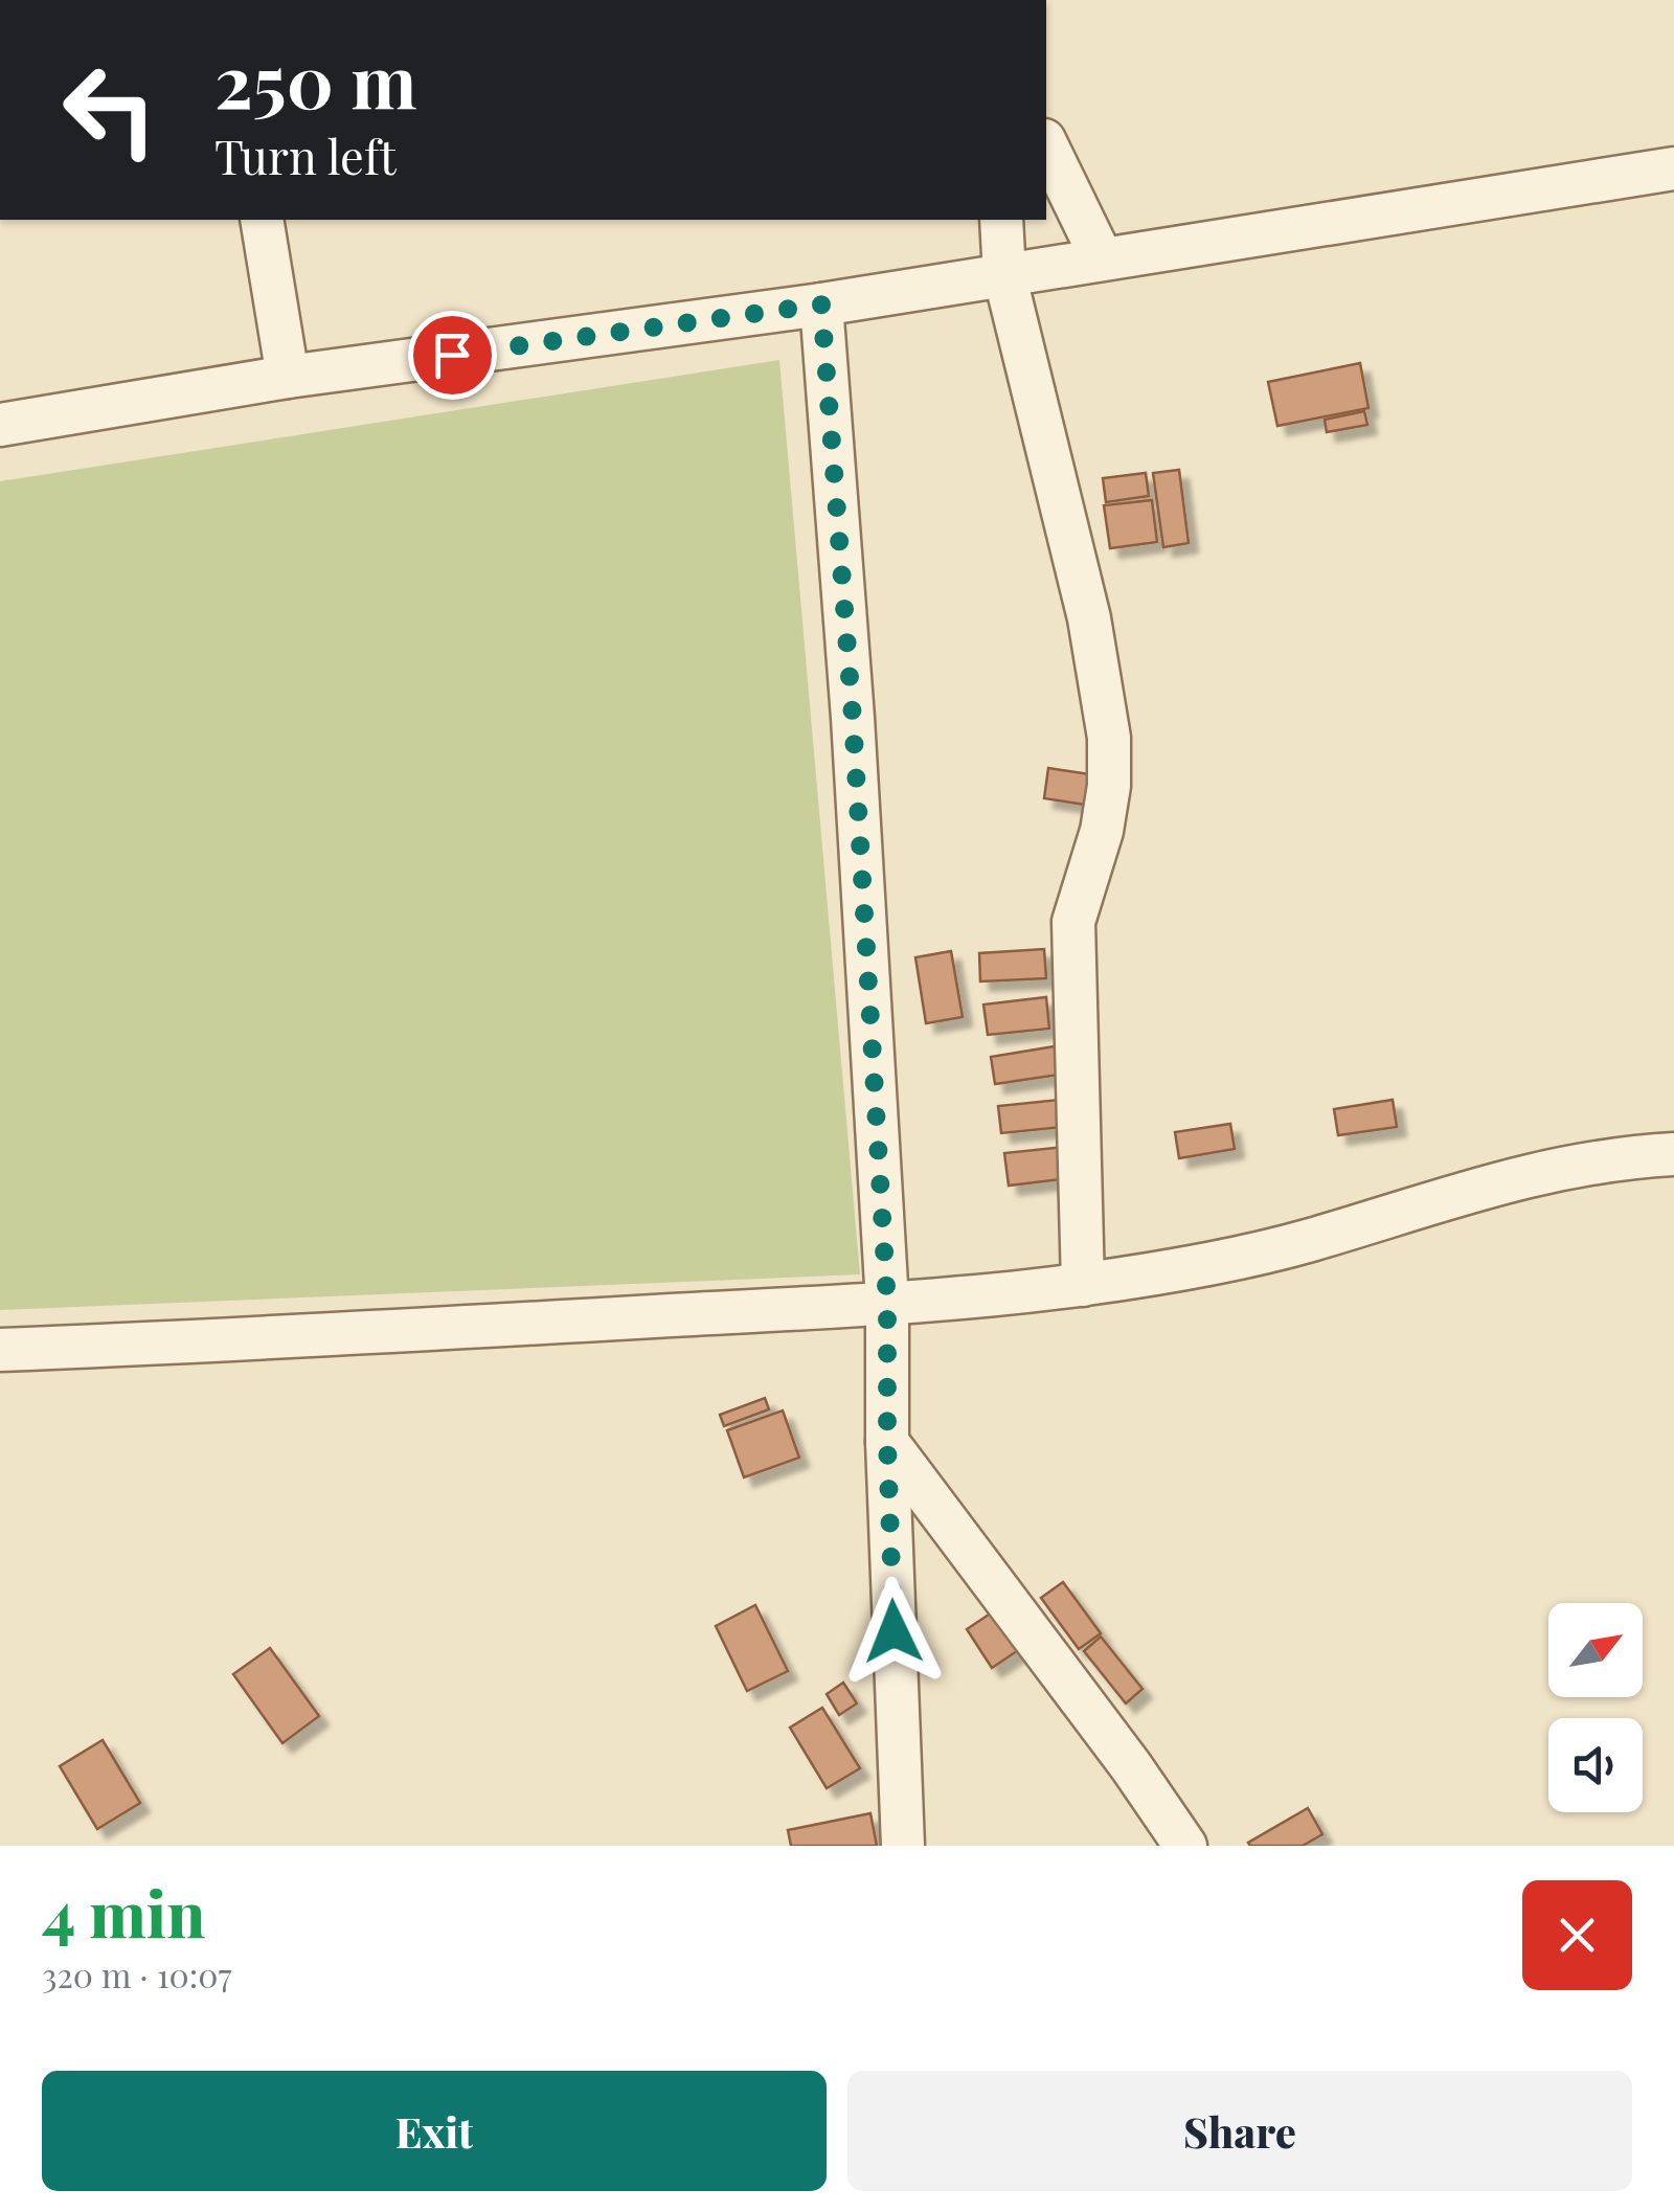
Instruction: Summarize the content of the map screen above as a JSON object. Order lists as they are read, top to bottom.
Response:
{
  "north": "top right",
  "page": {
    "turn": ["250 m", "Turn left"],
    "heading": ["4 min", "320 m · 10:07"],
    "buttons": ["Exit", "Share"]
  }
}
